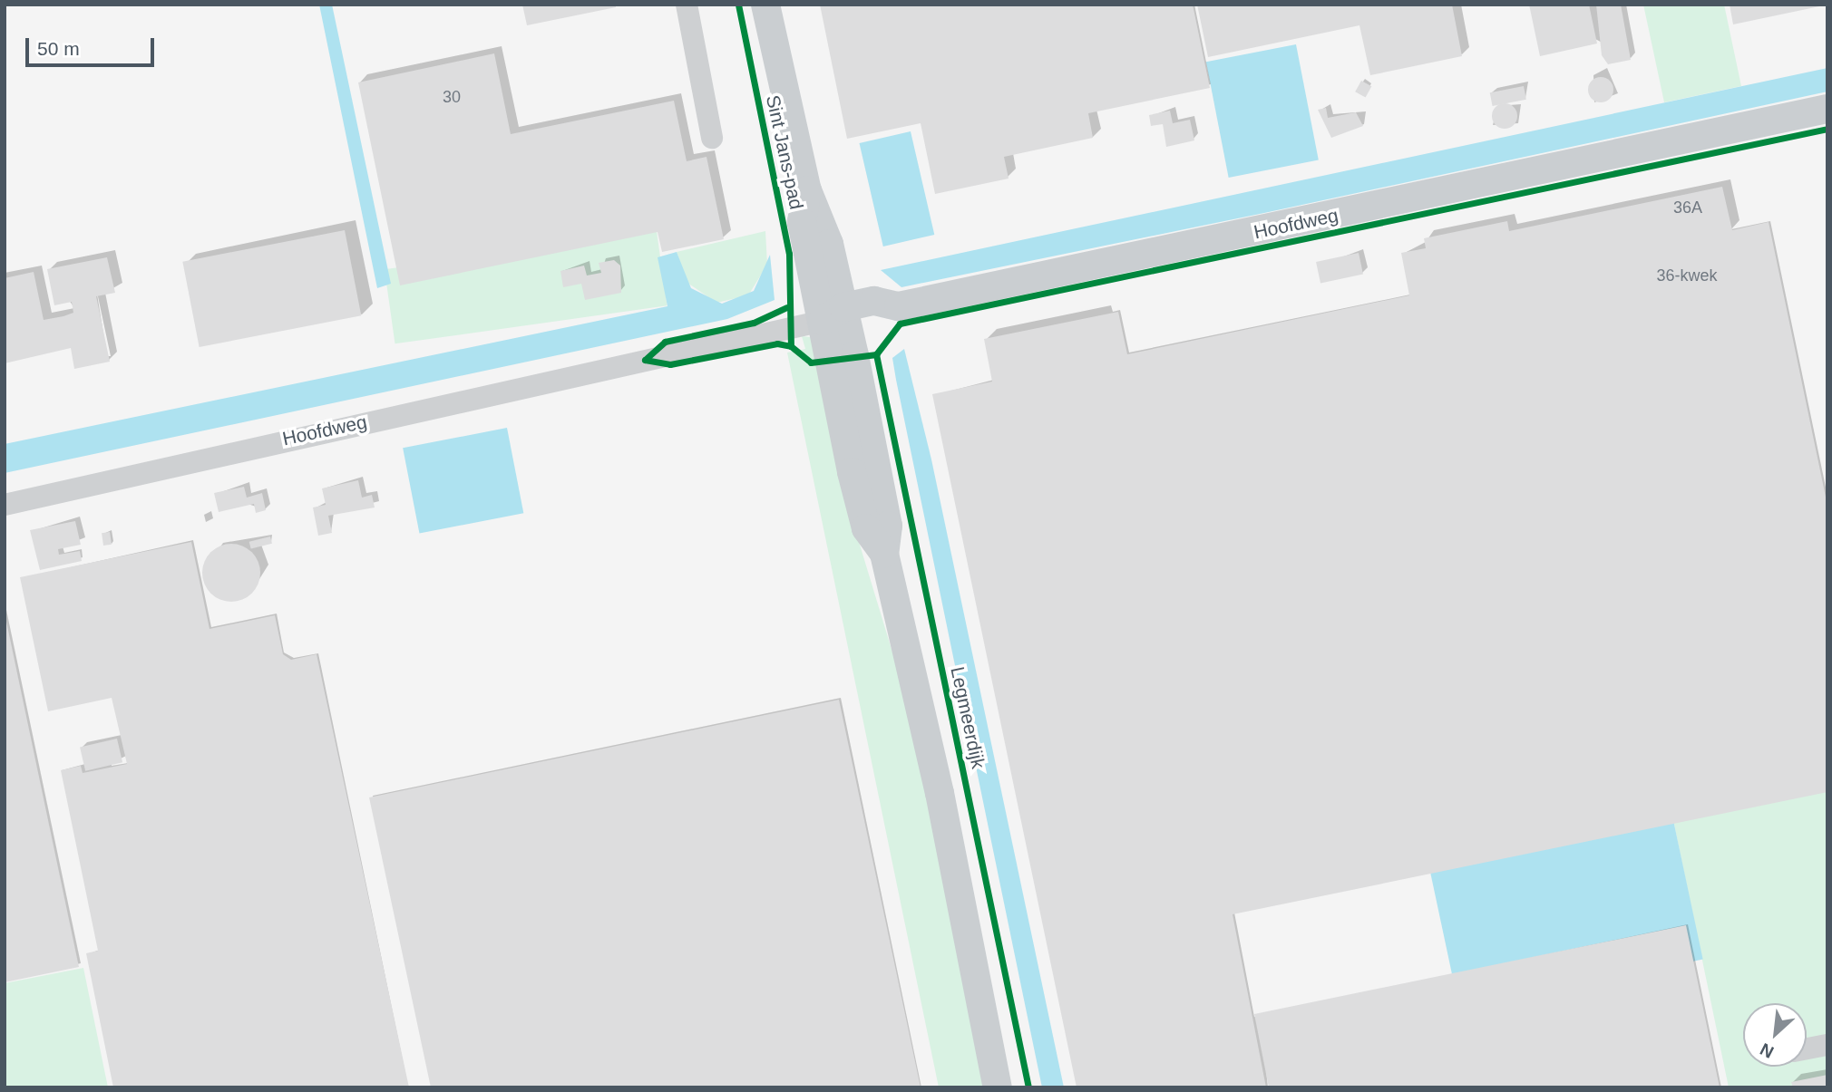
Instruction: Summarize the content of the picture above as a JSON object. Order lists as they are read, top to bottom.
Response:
{
  "streets": {
    "main road": ["Hoofdweg"],
    "cycle path": ["Sint Jans-pad", "Legmeerdijk"]
  },
  "house_numbers": ["30", "36A", "36-kwek"],
  "scale_bar": "50 m",
  "north": "bottom left"
}
